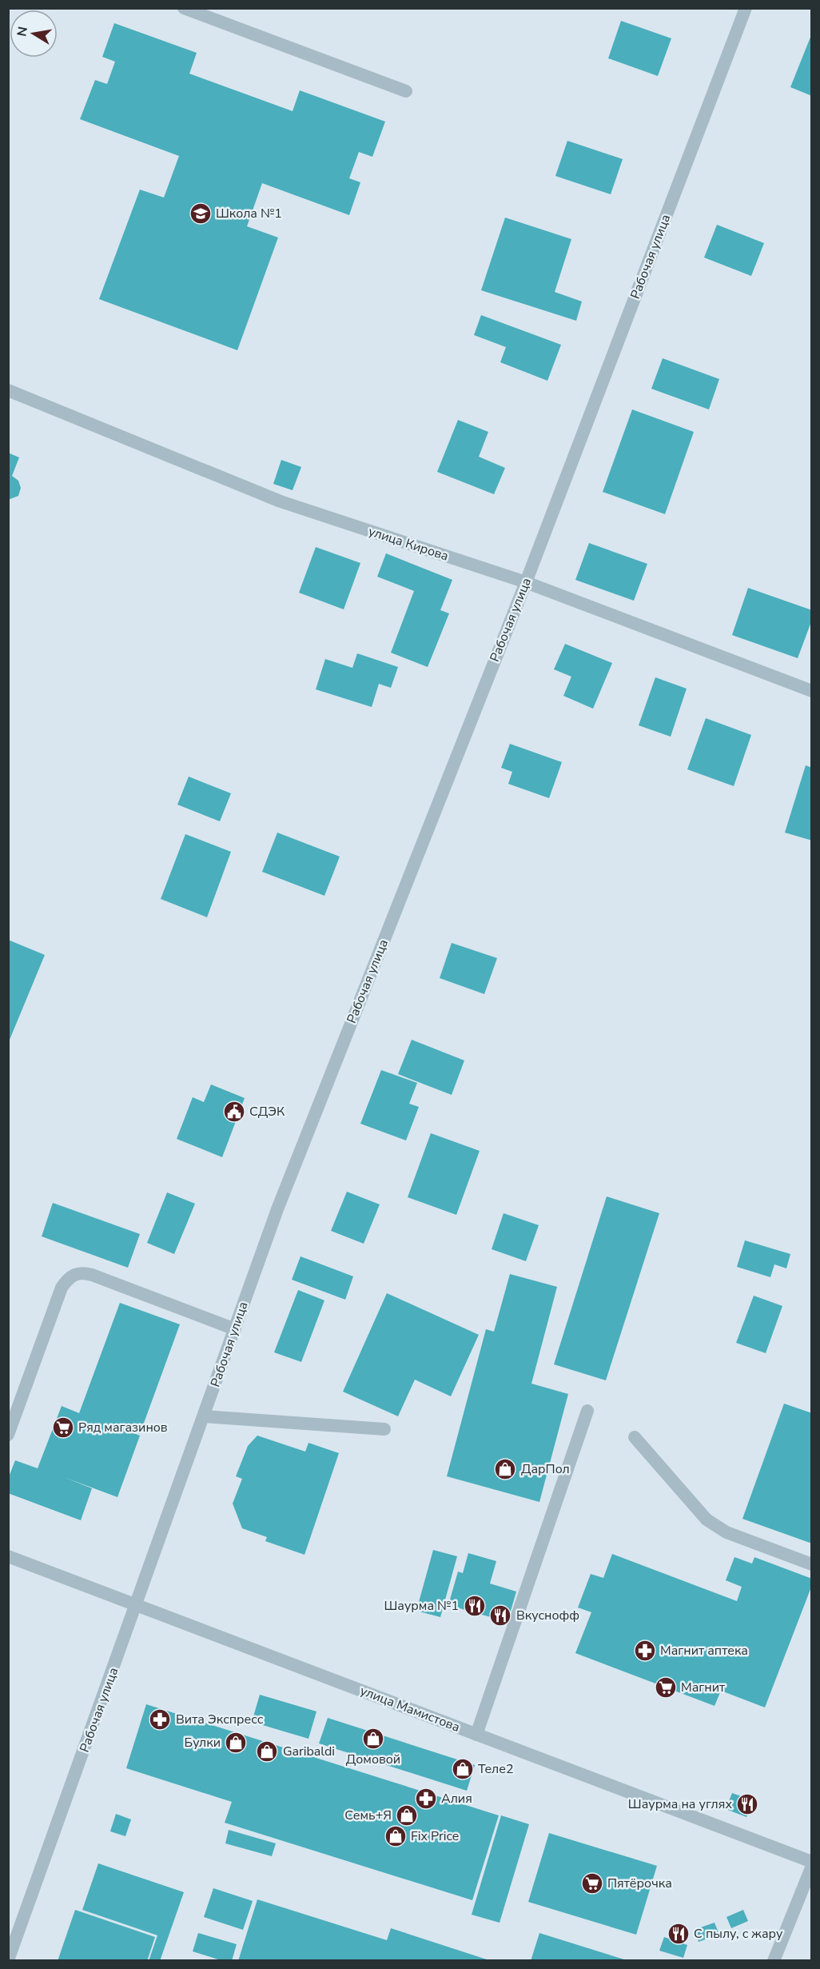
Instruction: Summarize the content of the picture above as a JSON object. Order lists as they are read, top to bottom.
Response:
{
  "streets": {
    "street": ["Рабочая улица", "улица Кирова", "улица Мамистова"]
  },
  "crossings": [
    ["Рабочая улица", "улица Кирова"],
    ["Рабочая улица", "улица Мамистова"]
  ],
  "places": {
    "school or university": ["Школа №1"],
    "public building": ["СДЭК"],
    "supermarket": ["Ряд магазинов", "Магнит", "Пятёрочка"],
    "shop": [
      "ДарПол",
      "Домовой",
      "Булки",
      "Garibaldi",
      "Теле2",
      "Семь+Я",
      "Fix Price"
    ],
    "restaurant": [
      "Шаурма №1",
      "Вкуснофф",
      "Шаурма на углях",
      "С пылу, с жару"
    ],
    "pharmacy": ["Магнит аптека", "Вита Экспресс", "Алия"]
  },
  "north": "left"
}
